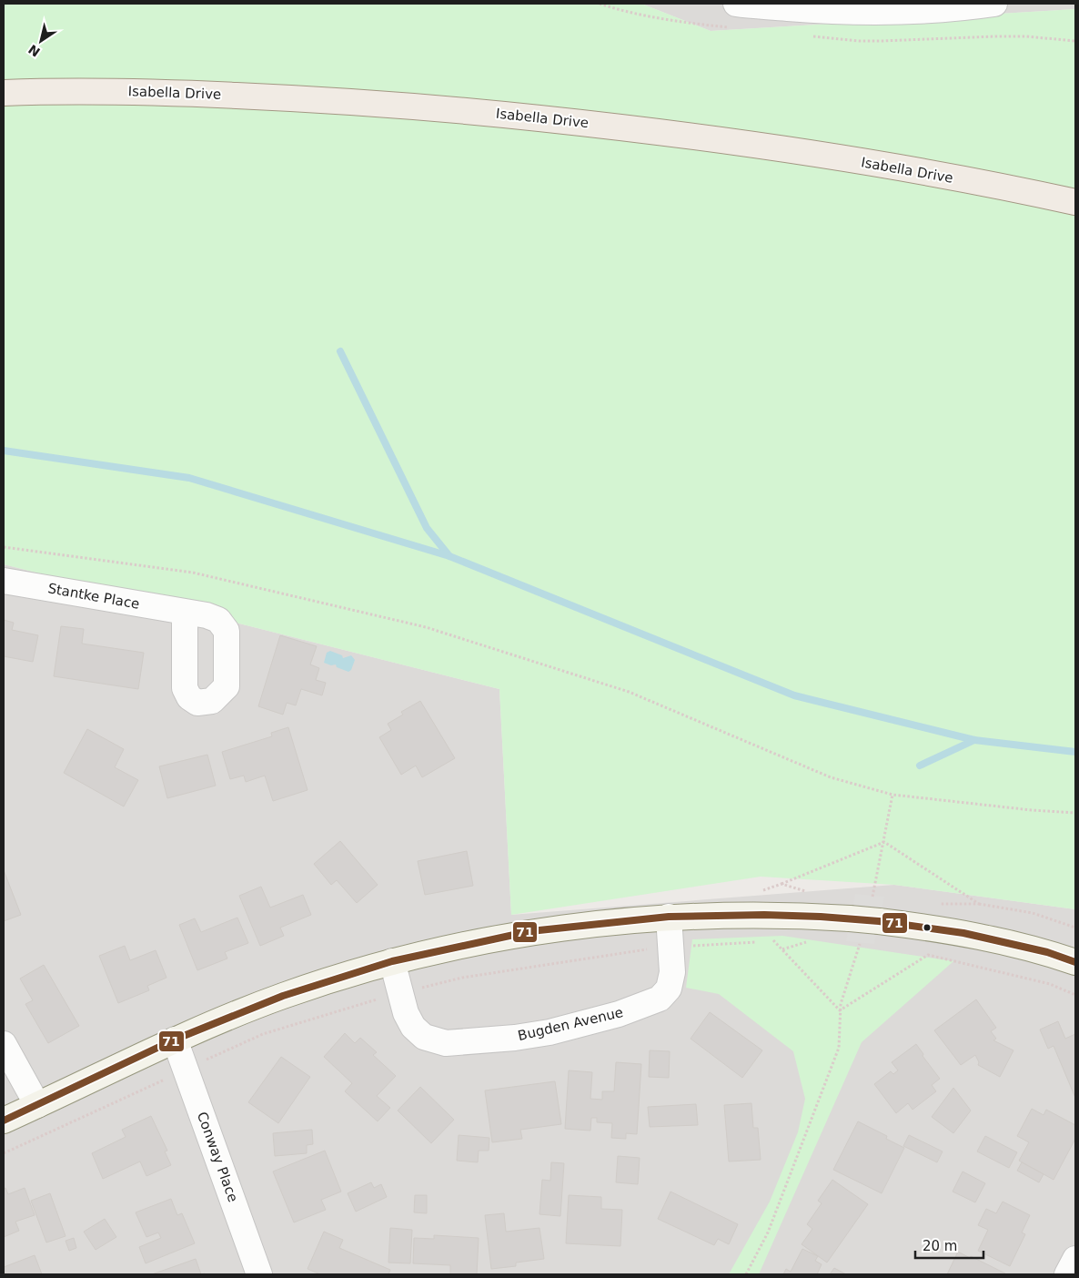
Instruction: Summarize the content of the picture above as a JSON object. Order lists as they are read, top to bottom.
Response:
{
  "streets": {
    "main road": ["Isabella Drive"],
    "street": ["Stantke Place", "Bugden Avenue", "Conway Place"]
  },
  "lines": ["transit line 71"],
  "scale_bar": "20 m",
  "north": "bottom left"
}
